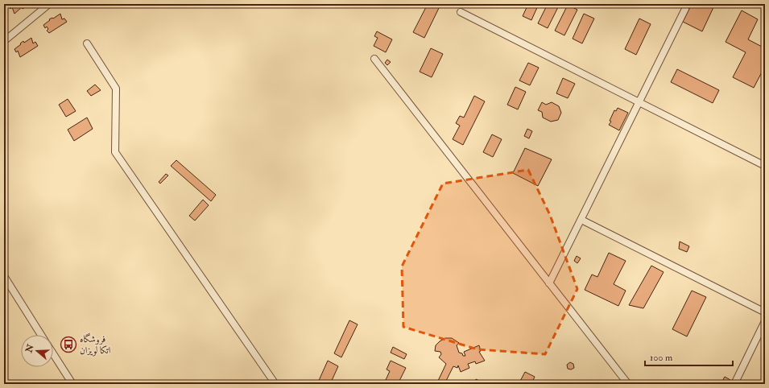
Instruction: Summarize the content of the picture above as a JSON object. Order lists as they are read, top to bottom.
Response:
{
  "places": {
    "bus stop": ["فروشگاه اتکا لویزان"]
  },
  "scale_bar": "100 m",
  "north": "left"
}
